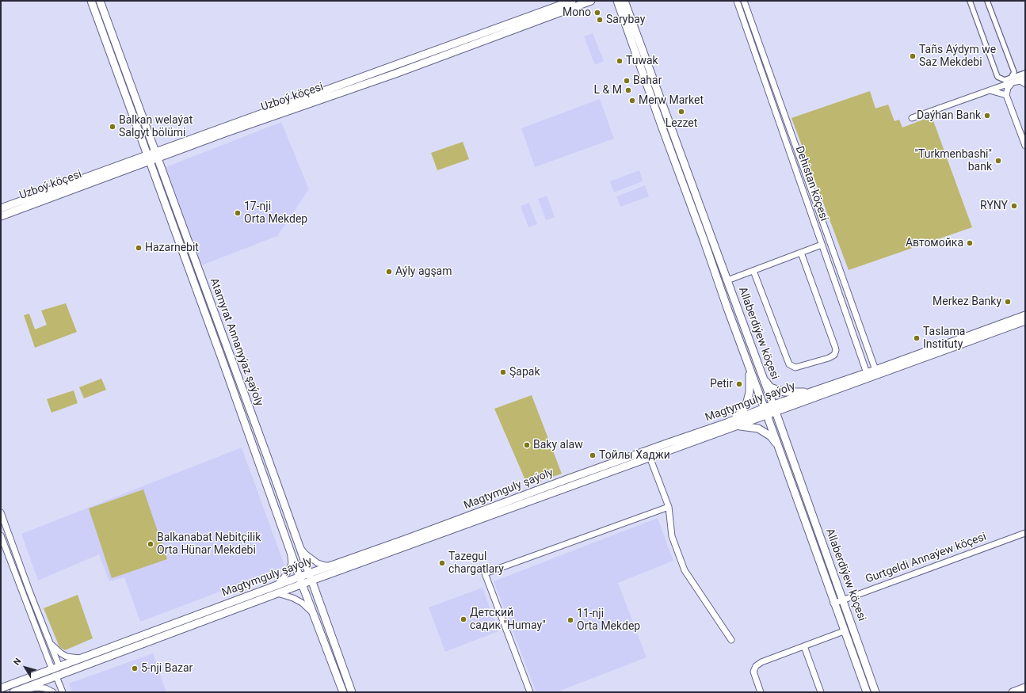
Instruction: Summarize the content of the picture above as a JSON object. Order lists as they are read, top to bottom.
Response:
{
  "streets": {
    "street": [
      "Uzboý köçesi",
      "Dehistan köçesi",
      "Allaberdiýew köçesi",
      "Atamyrat Annanyýaz şaýoly",
      "Magtymguly şaýoly",
      "Gurtgeldi Annaýew köçesi"
    ]
  },
  "crossings": [
    ["Uzboý köçesi", "Atamyrat Annanyýaz şaýoly"],
    ["Dehistan köçesi", "Magtymguly şaýoly"],
    ["Allaberdiýew köçesi", "Magtymguly şaýoly"],
    ["Allaberdiýew köçesi", "Gurtgeldi Annaýew köçesi"],
    ["Atamyrat Annanyýaz şaýoly", "Magtymguly şaýoly"]
  ],
  "places": [
    "Mono",
    "Sarybay",
    "Tañs Aýdym we Saz Mekdebi",
    "Tuwak",
    "Bahar",
    "L & M",
    "Merw Market",
    "Lezzet",
    "Daýhan Bank",
    "Balkan welaýat Salgyt bölümi",
    "\"Turkmenbashi\" bank",
    "RYNY",
    "17-nji Orta Mekdep",
    "Автомойка",
    "Hazarnebit",
    "Aýly agşam",
    "Merkez Banky",
    "Taslama Instituty",
    "Şapak",
    "Petir",
    "Baky alaw",
    "Тойлы Хаджи",
    "Balkanabat Nebitçilik Orta Hünar Mekdebi",
    "Tazegul chargatlary",
    "Детский садик \"Humay\"",
    "11-nji Orta Mekdep",
    "5-nji Bazar"
  ],
  "north": "top left"
}
